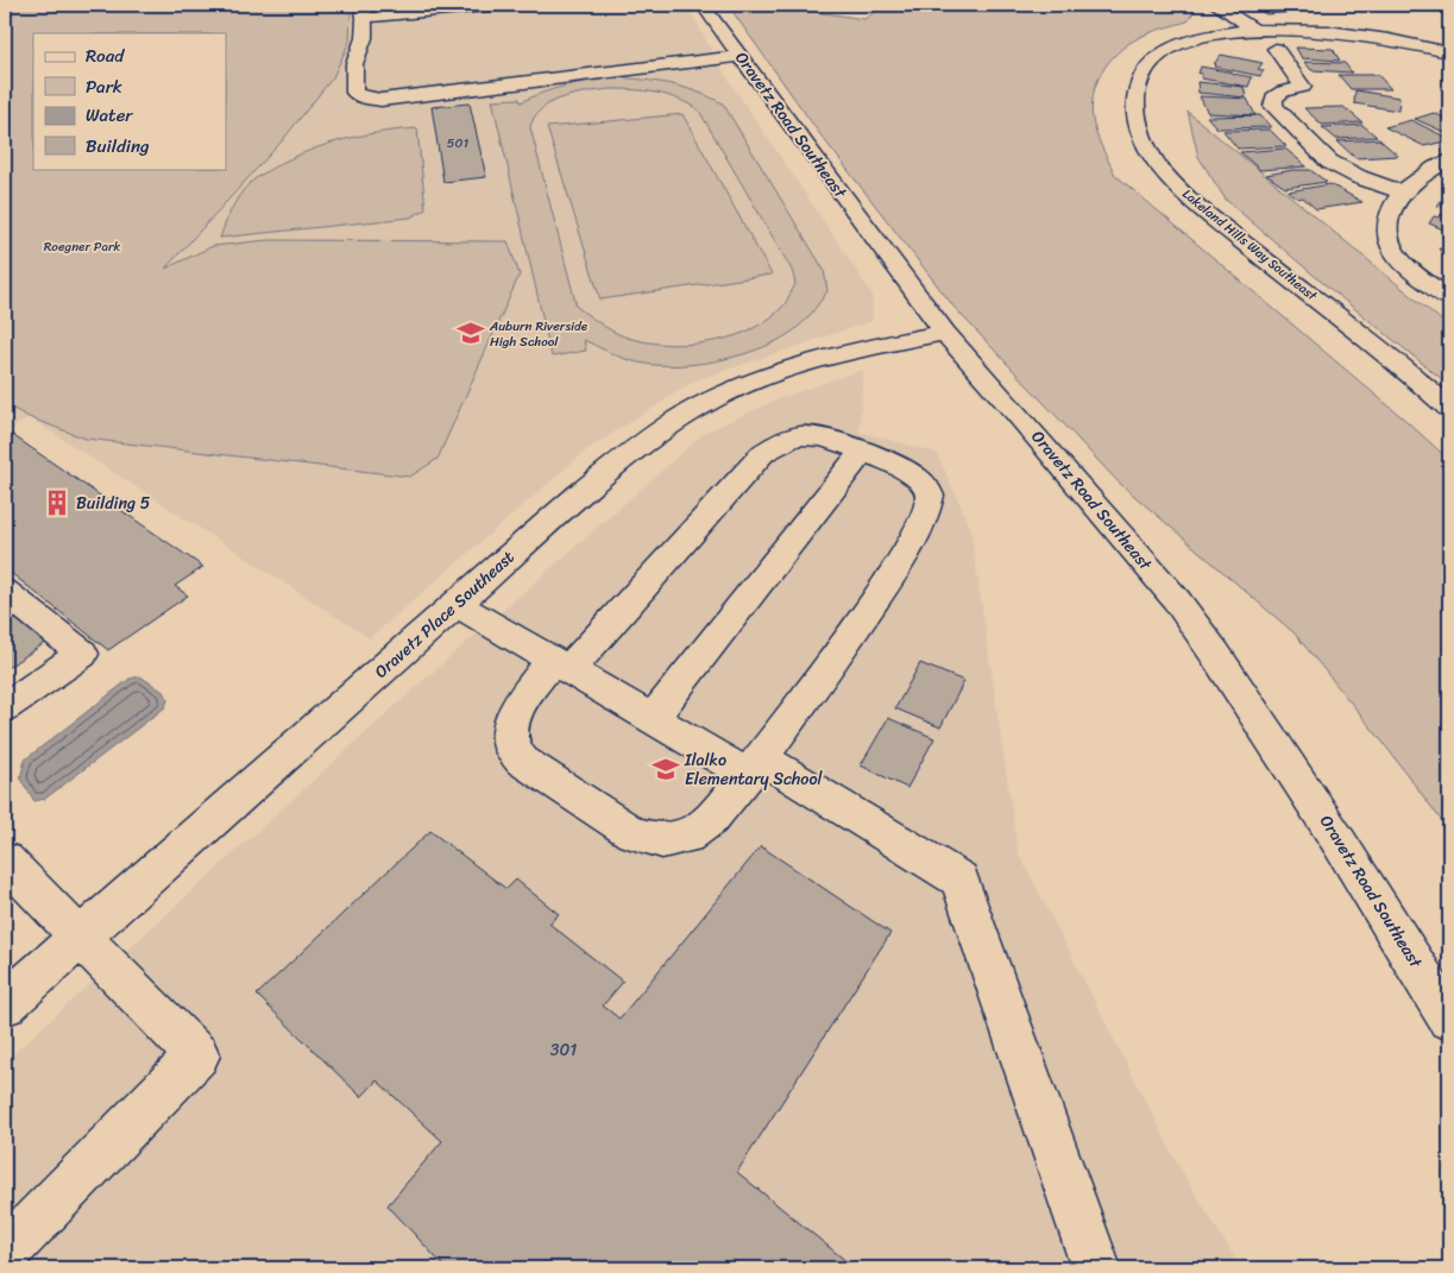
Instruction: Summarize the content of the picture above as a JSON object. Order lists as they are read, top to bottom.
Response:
{
  "streets": {
    "street": ["Oravetz Road Southeast", "Lakeland Hills Way Southeast", "Oravetz Place Southeast"]
  },
  "crossings": [
    ["Oravetz Road Southeast", "Oravetz Place Southeast"]
  ],
  "parks": ["Roegner Park"],
  "places": {
    "school or university": ["Auburn Riverside High School", "Ilalko Elementary School"],
    "building": ["Building 5"]
  },
  "house_numbers": ["501", "301"],
  "legend": [
    "Road",
    "Park",
    "Water",
    "Building"
  ]
}
